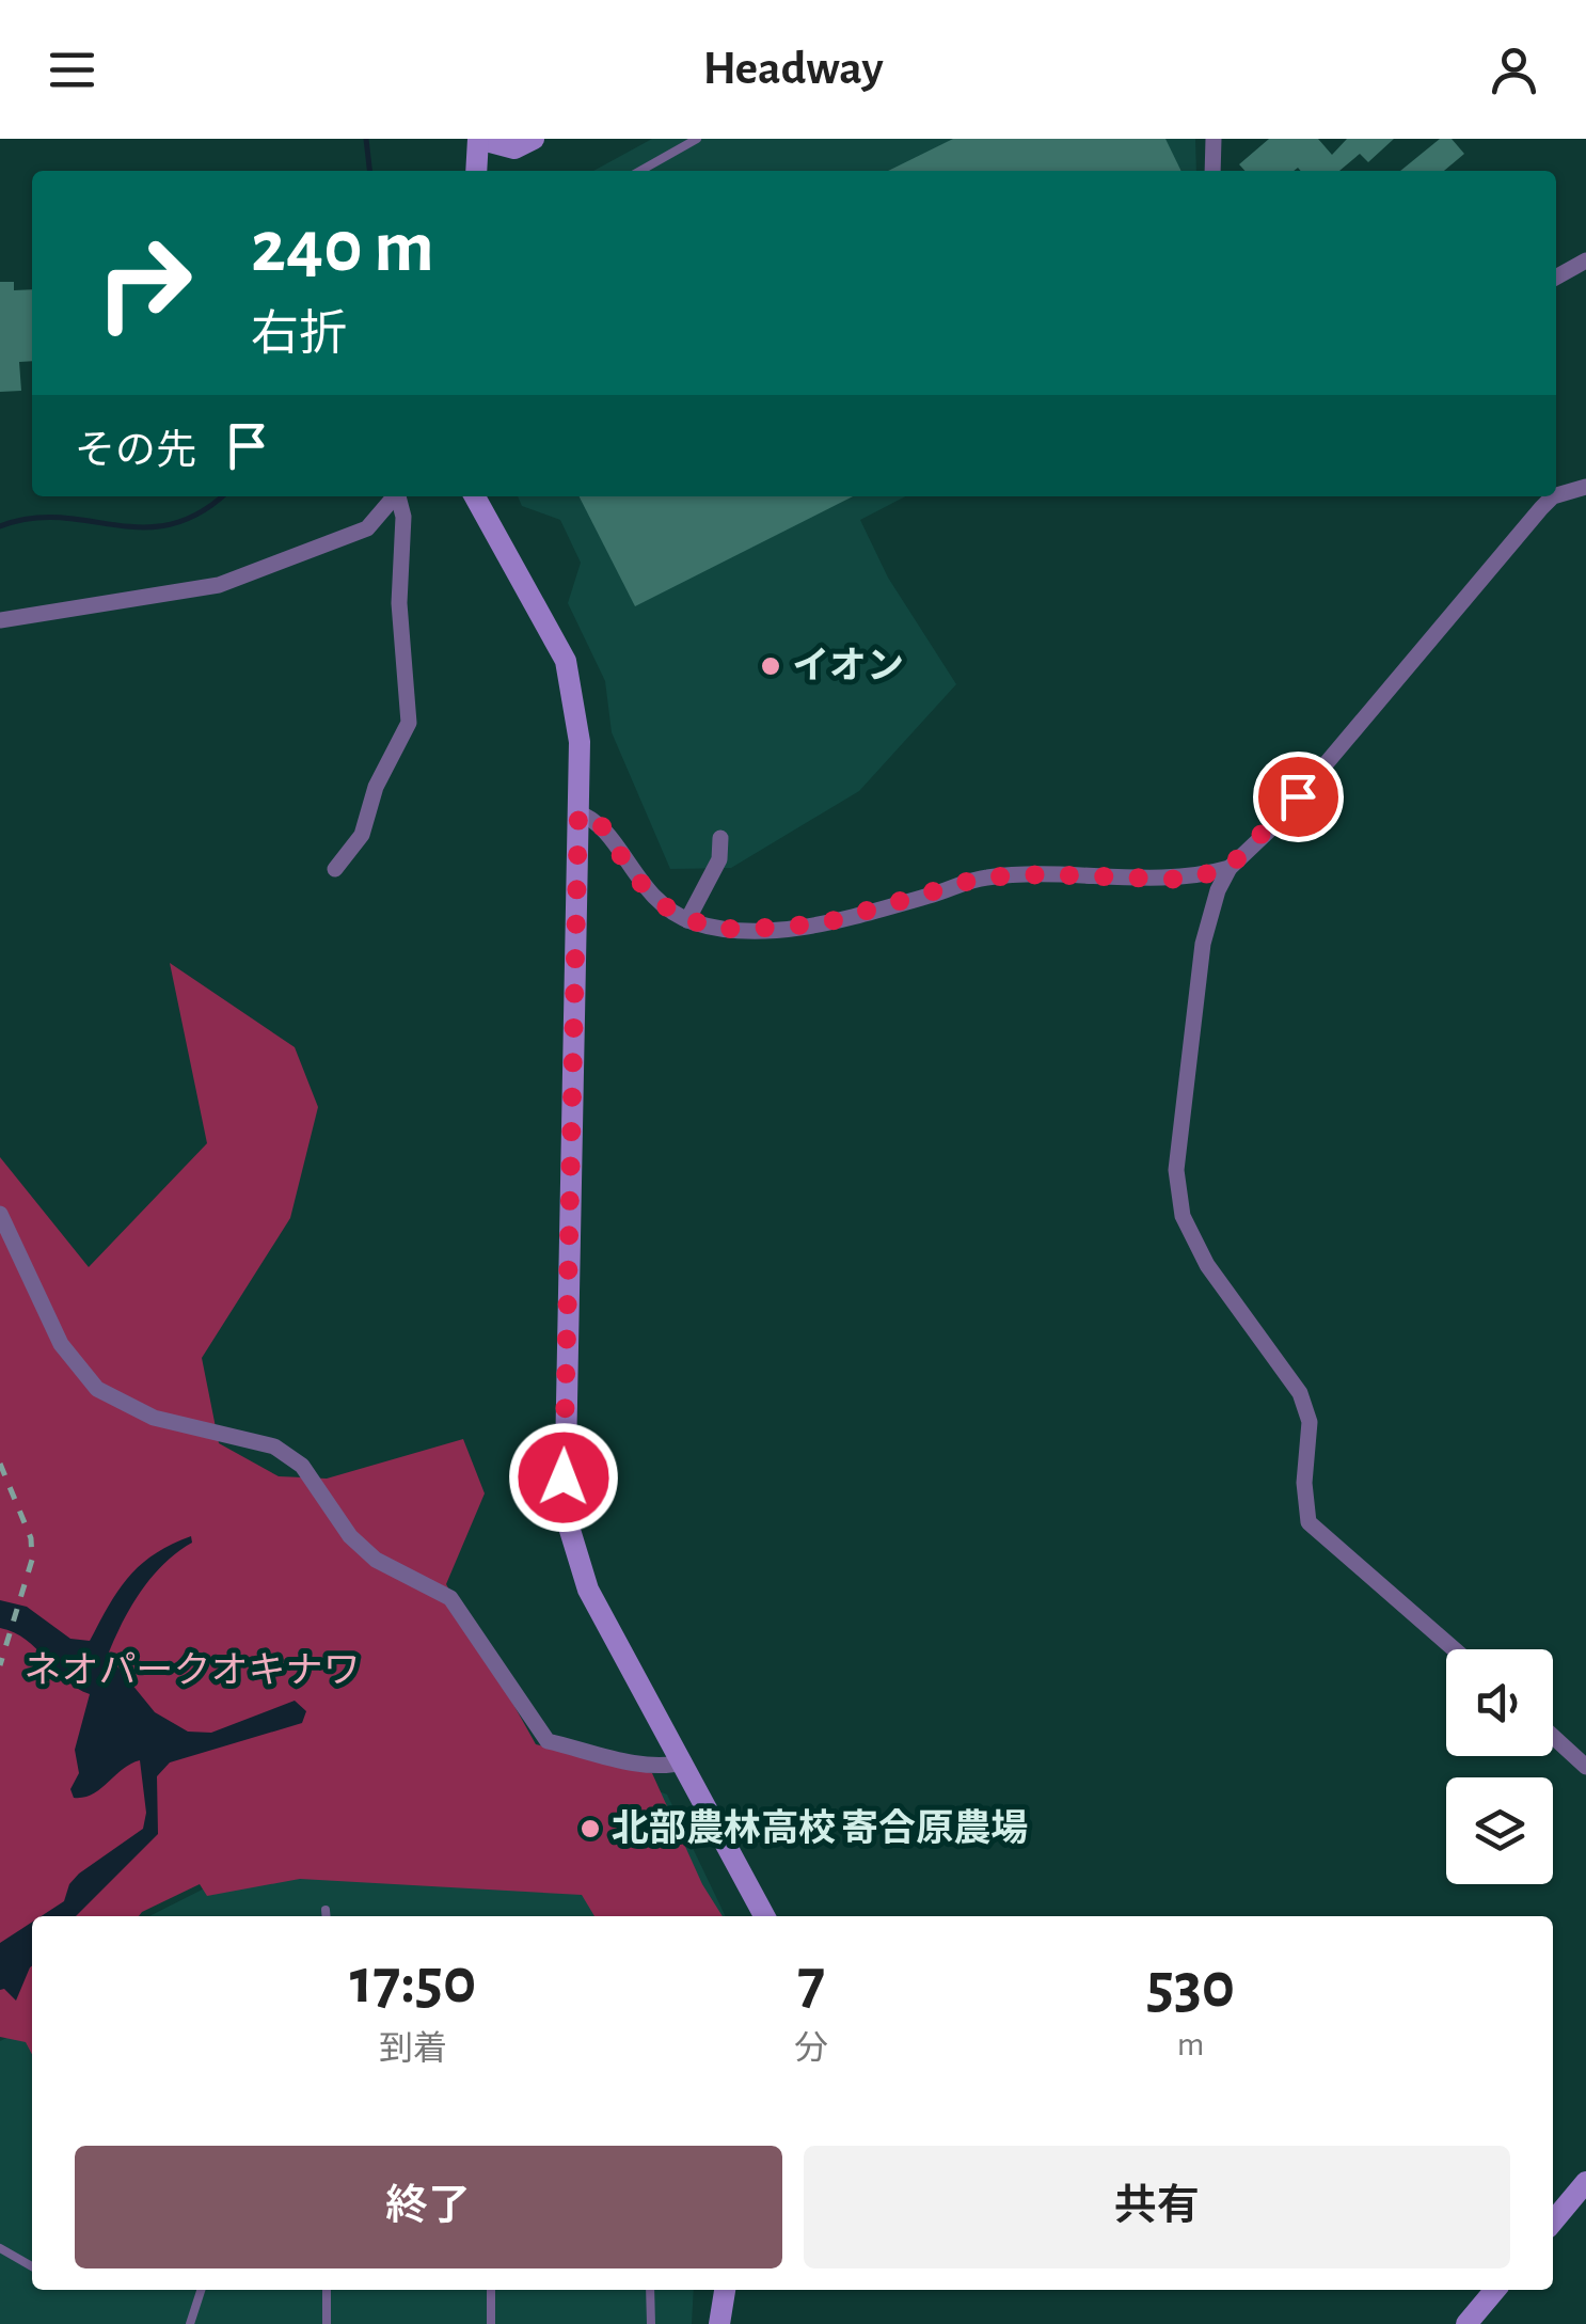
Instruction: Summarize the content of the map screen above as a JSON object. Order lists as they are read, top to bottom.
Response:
{
  "parks": ["ネオパークオキナワ"],
  "places": ["イオン", "北部農林高校 寄合原農場"],
  "page": {
    "header": "Headway",
    "turn": ["240 m", "右折"],
    "then": "その先",
    "eta": [
      "17:50",
      "到着",
      "7",
      "分",
      "530",
      "m"
    ],
    "buttons": ["終了", "共有"]
  }
}
